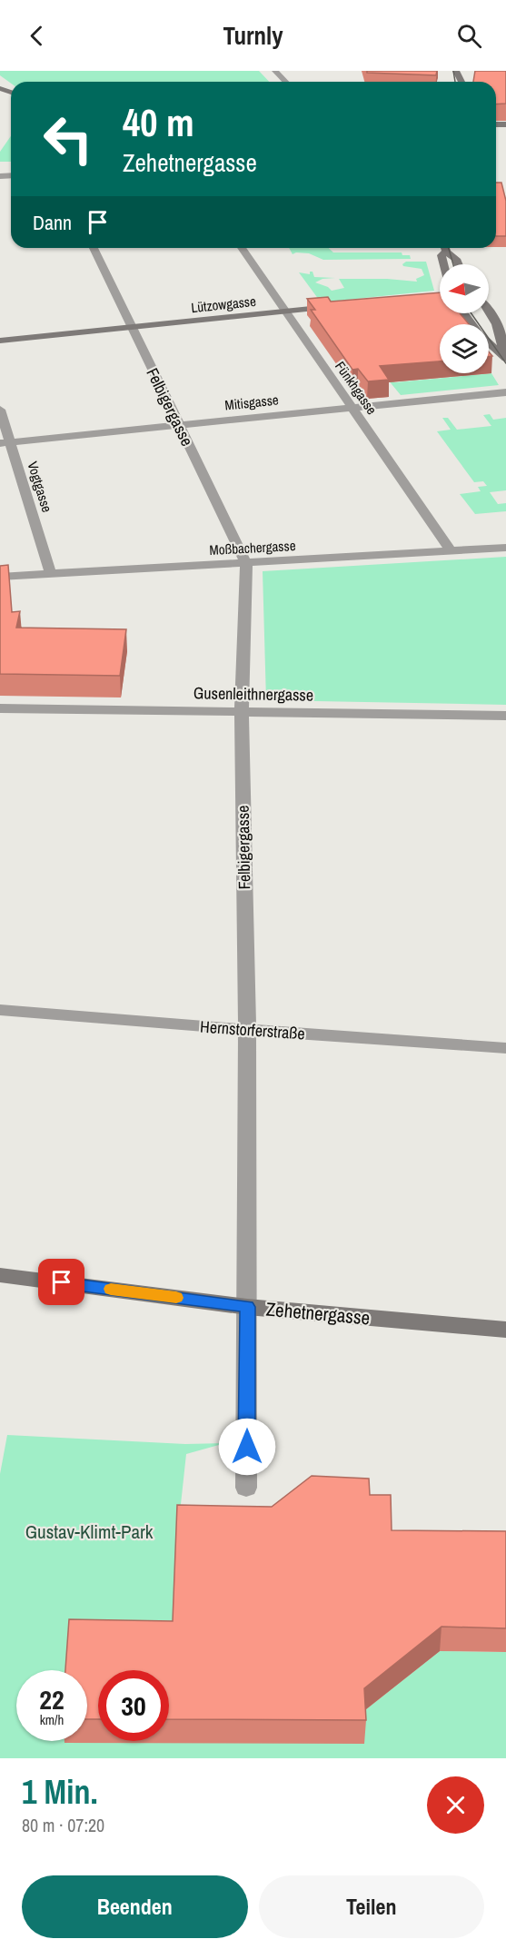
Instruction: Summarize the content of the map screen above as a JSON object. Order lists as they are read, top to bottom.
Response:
{
  "streets": {
    "street": [
      "Lützowgasse",
      "Fünkhgasse",
      "Mitisgasse",
      "Felbigergasse",
      "Vogtgasse",
      "Moßbachergasse",
      "Gusenleithnergasse",
      "Hernstorferstraße",
      "Zehetnergasse"
    ]
  },
  "crossings": [
    ["Lützowgasse", "Fünkhgasse"],
    ["Lützowgasse", "Felbigergasse"],
    ["Fünkhgasse", "Mitisgasse"],
    ["Fünkhgasse", "Moßbachergasse"],
    ["Mitisgasse", "Felbigergasse"],
    ["Mitisgasse", "Vogtgasse"],
    ["Felbigergasse", "Moßbachergasse"],
    ["Felbigergasse", "Gusenleithnergasse"],
    ["Felbigergasse", "Hernstorferstraße"],
    ["Felbigergasse", "Zehetnergasse"],
    ["Vogtgasse", "Moßbachergasse"]
  ],
  "parks": ["Gustav-Klimt-Park"],
  "north": "left",
  "page": {
    "header": "Turnly",
    "turn": ["40 m", "Zehetnergasse"],
    "then": "Dann",
    "speed": "22 km/h",
    "limit": "30",
    "heading": ["1 Min.", "80 m · 07:20"],
    "buttons": ["Beenden", "Teilen"]
  }
}
